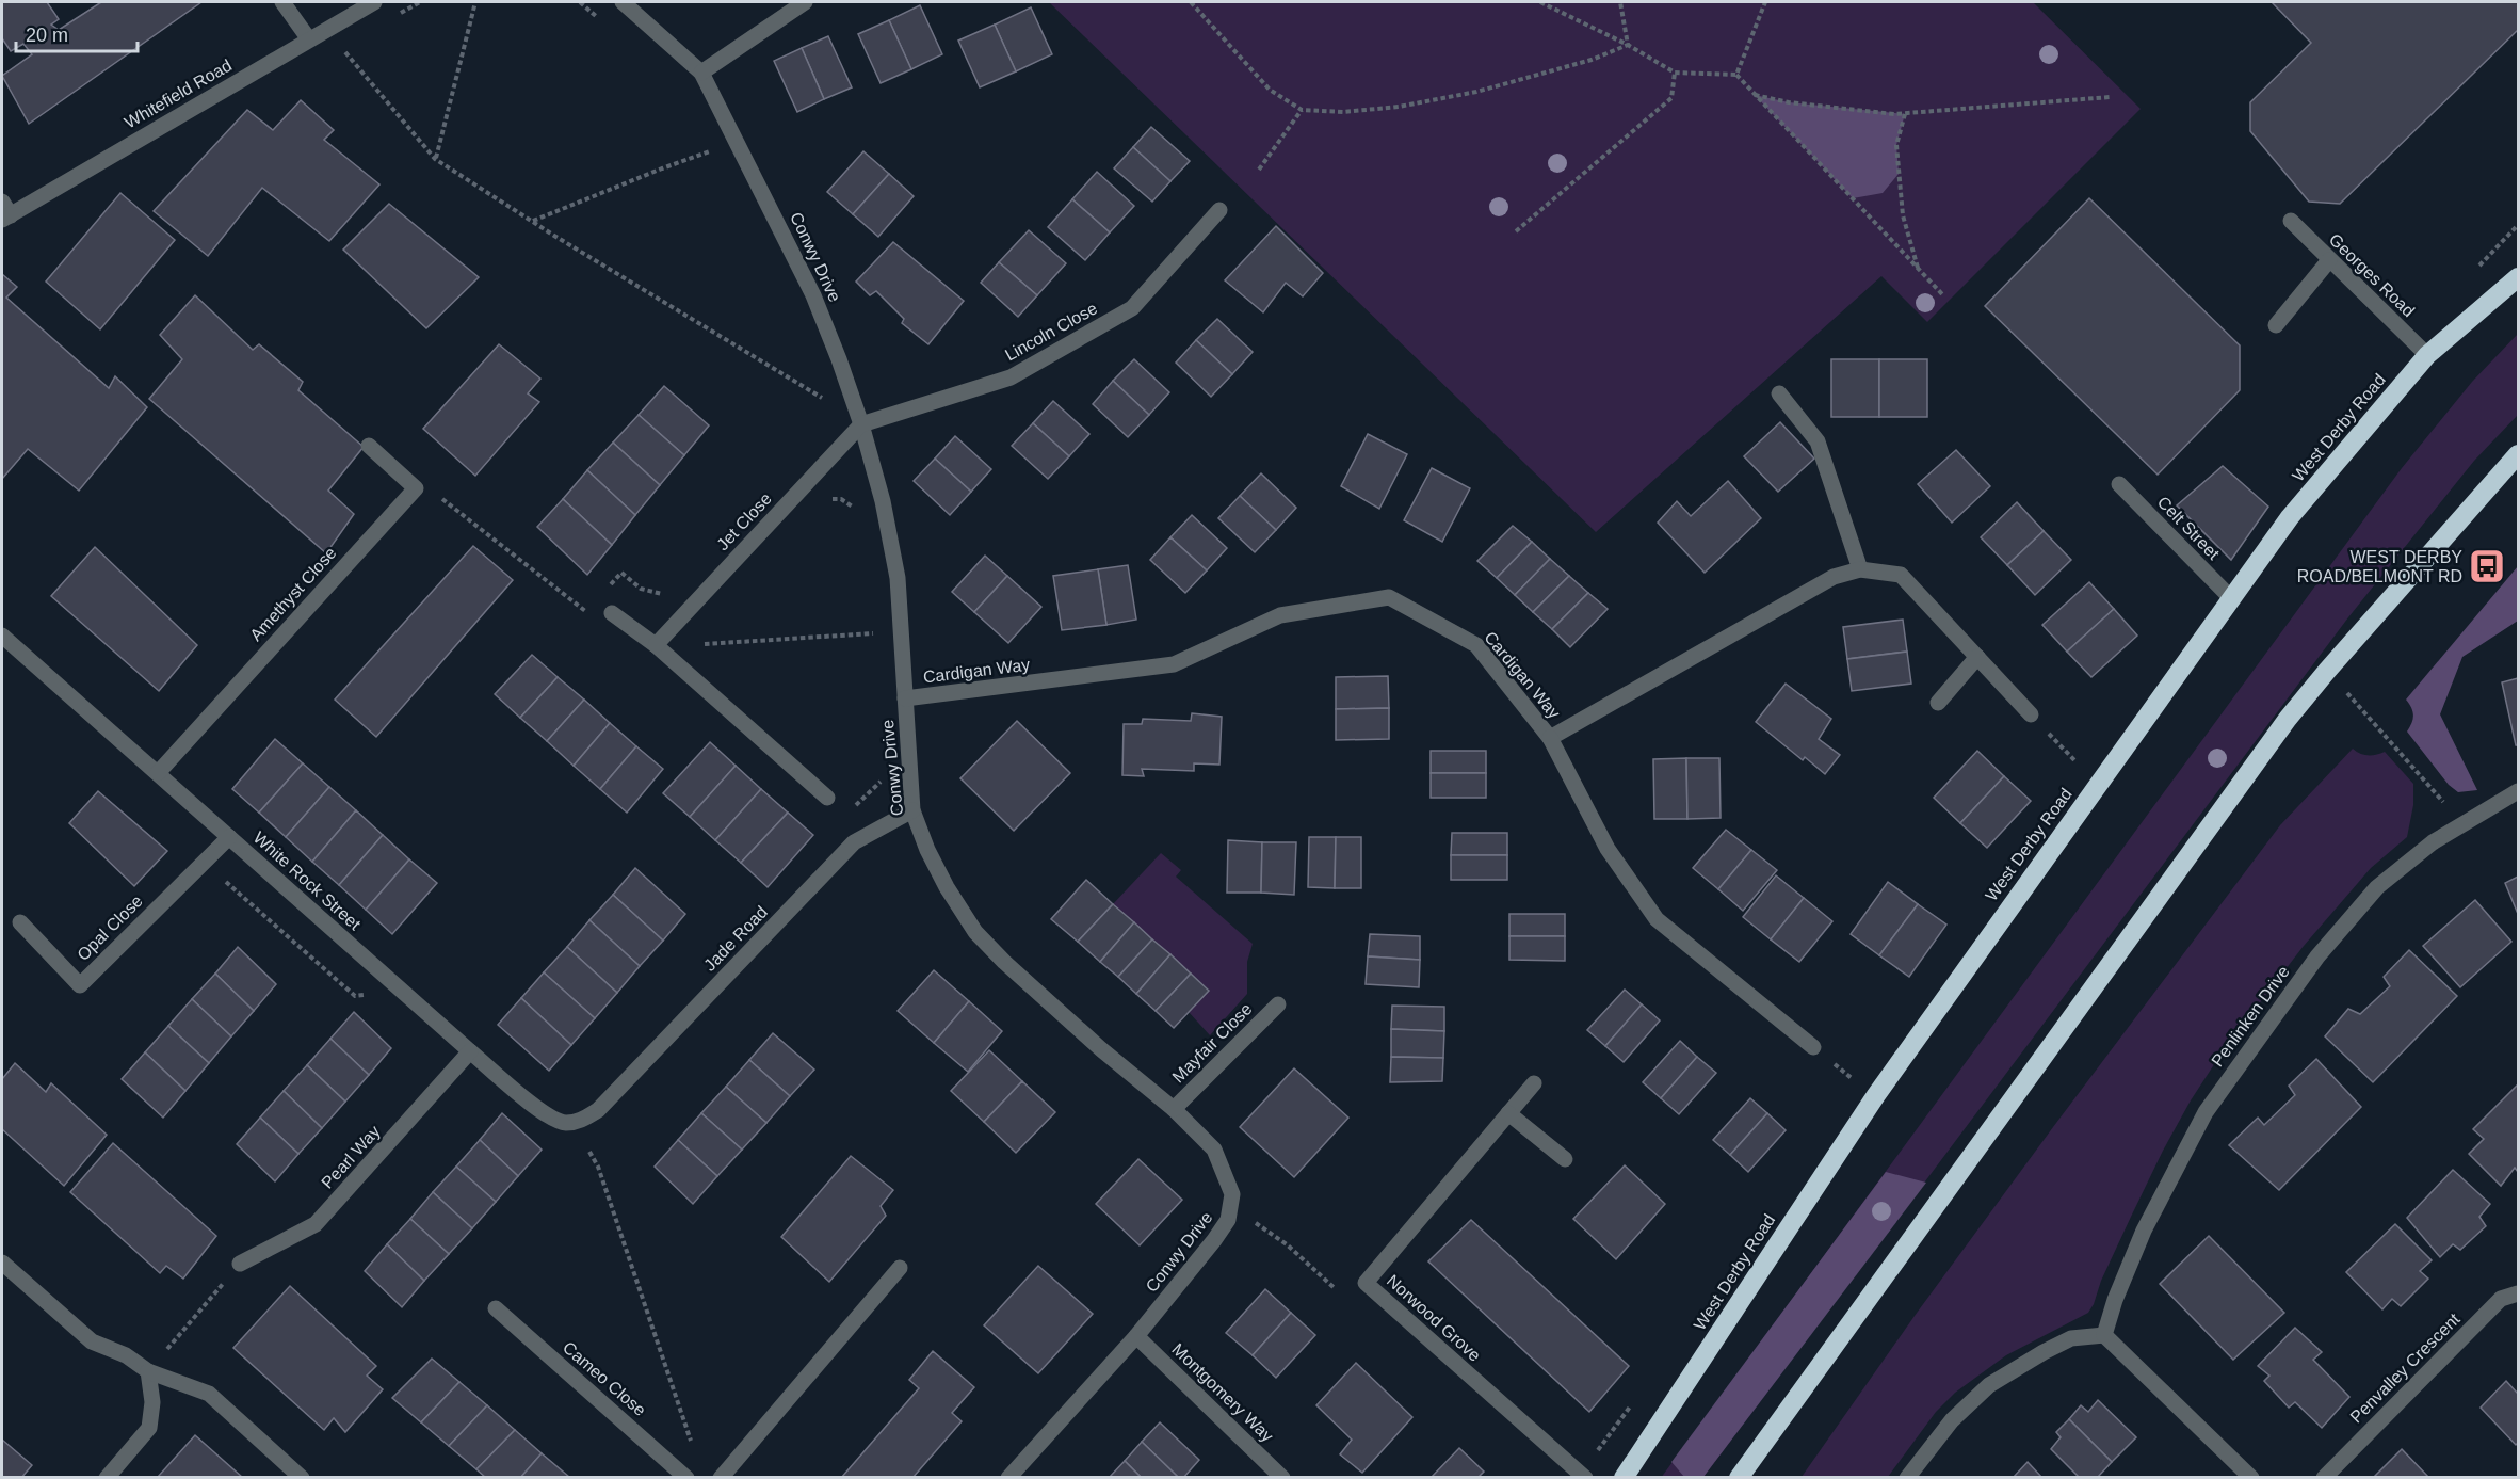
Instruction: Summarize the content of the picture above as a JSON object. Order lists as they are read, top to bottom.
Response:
{
  "streets": {
    "highway": ["West Derby Road"],
    "street": [
      "Whitefield Road",
      "Conwy Drive",
      "Georges Road",
      "Lincoln Close",
      "Jet Close",
      "Celt Street",
      "Amethyst Close",
      "Cardigan Way",
      "White Rock Street",
      "Opal Close",
      "Jade Road",
      "Penlinken Drive",
      "Mayfair Close",
      "Pearl Way",
      "Norwood Grove",
      "Penvalley Crescent",
      "Cameo Close",
      "Montgomery Way"
    ]
  },
  "crossings": [
    ["Conwy Drive", "Lincoln Close"],
    ["Conwy Drive", "Jet Close"],
    ["Conwy Drive", "Cardigan Way"],
    ["Conwy Drive", "Jade Road"],
    ["Conwy Drive", "Mayfair Close"],
    ["Conwy Drive", "Montgomery Way"],
    ["Georges Road", "West Derby Road"],
    ["Lincoln Close", "Jet Close"],
    ["West Derby Road", "Celt Street"],
    ["Amethyst Close", "White Rock Street"],
    ["White Rock Street", "Opal Close"],
    ["White Rock Street", "Jade Road"],
    ["White Rock Street", "Pearl Way"]
  ],
  "places": {
    "bus stop": ["WEST DERBY ROAD/BELMONT RD"]
  },
  "scale_bar": "20 m"
}
